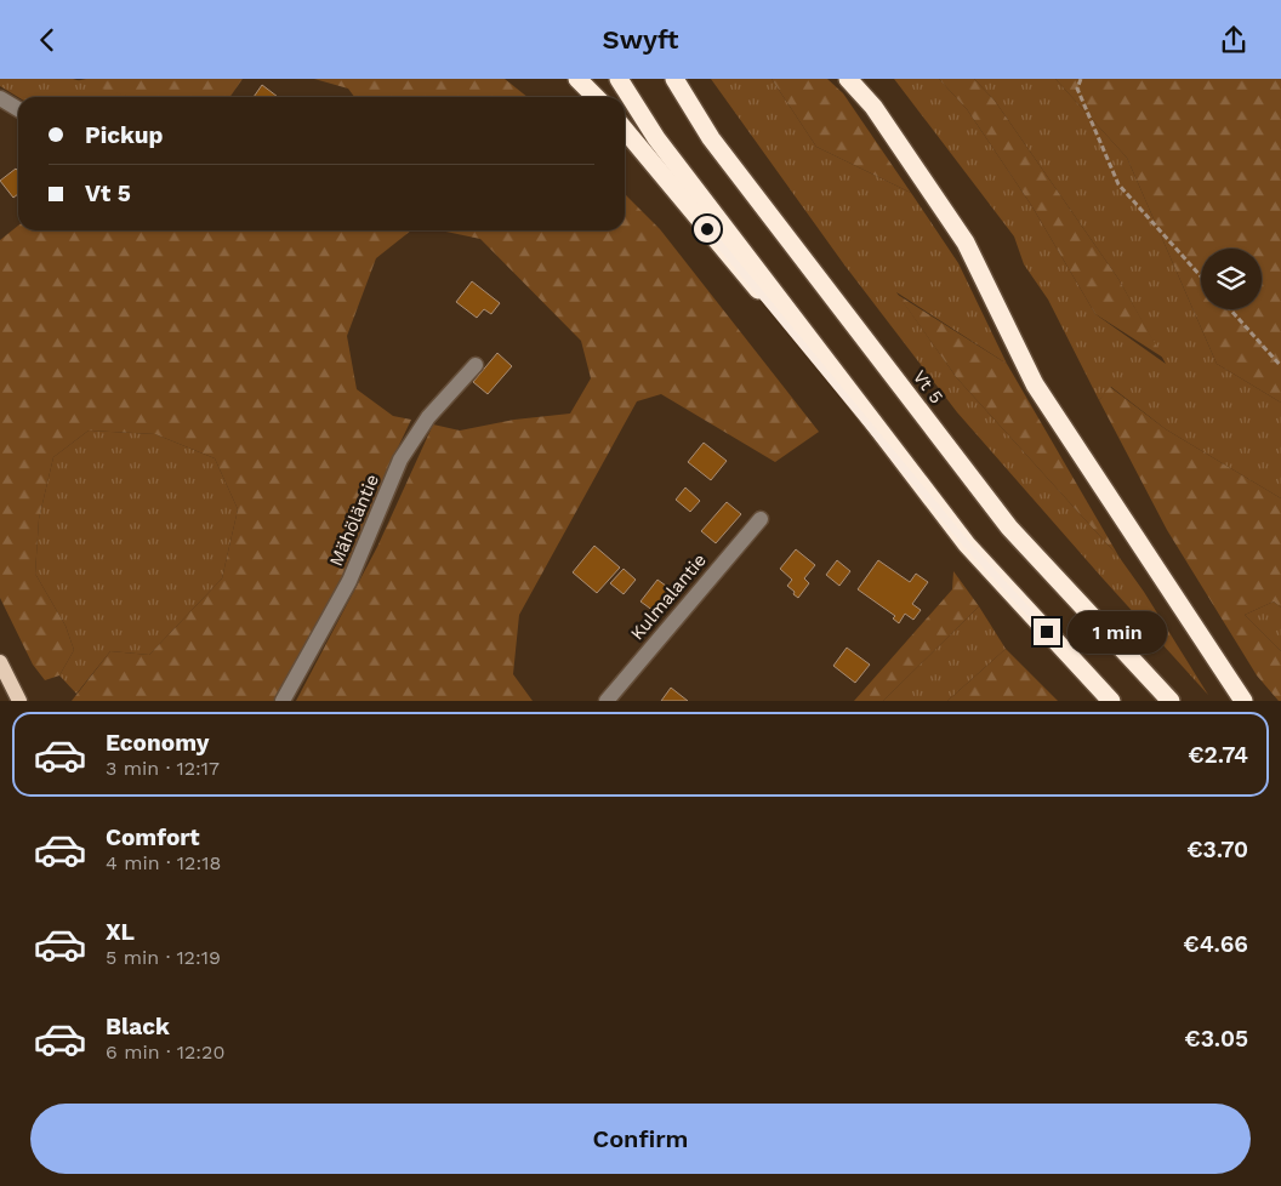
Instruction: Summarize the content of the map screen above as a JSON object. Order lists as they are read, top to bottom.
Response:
{
  "streets": {
    "highway": ["Vt 5"],
    "street": ["Mähöläntie", "Kulmalantie"]
  },
  "page": {
    "header": "Swyft",
    "banner": ["Pickup", "Vt 5"],
    "bubble": "1 min",
    "list": [
      {
        "name": "Economy",
        "note": "3 min · 12:17",
        "value": "€2.74"
      },
      {
        "name": "Comfort",
        "note": "4 min · 12:18",
        "value": "€3.70"
      },
      {
        "name": "XL",
        "note": "5 min · 12:19",
        "value": "€4.66"
      },
      {
        "name": "Black",
        "note": "6 min · 12:20",
        "value": "€3.05"
      }
    ],
    "buttons": "Confirm"
  }
}
